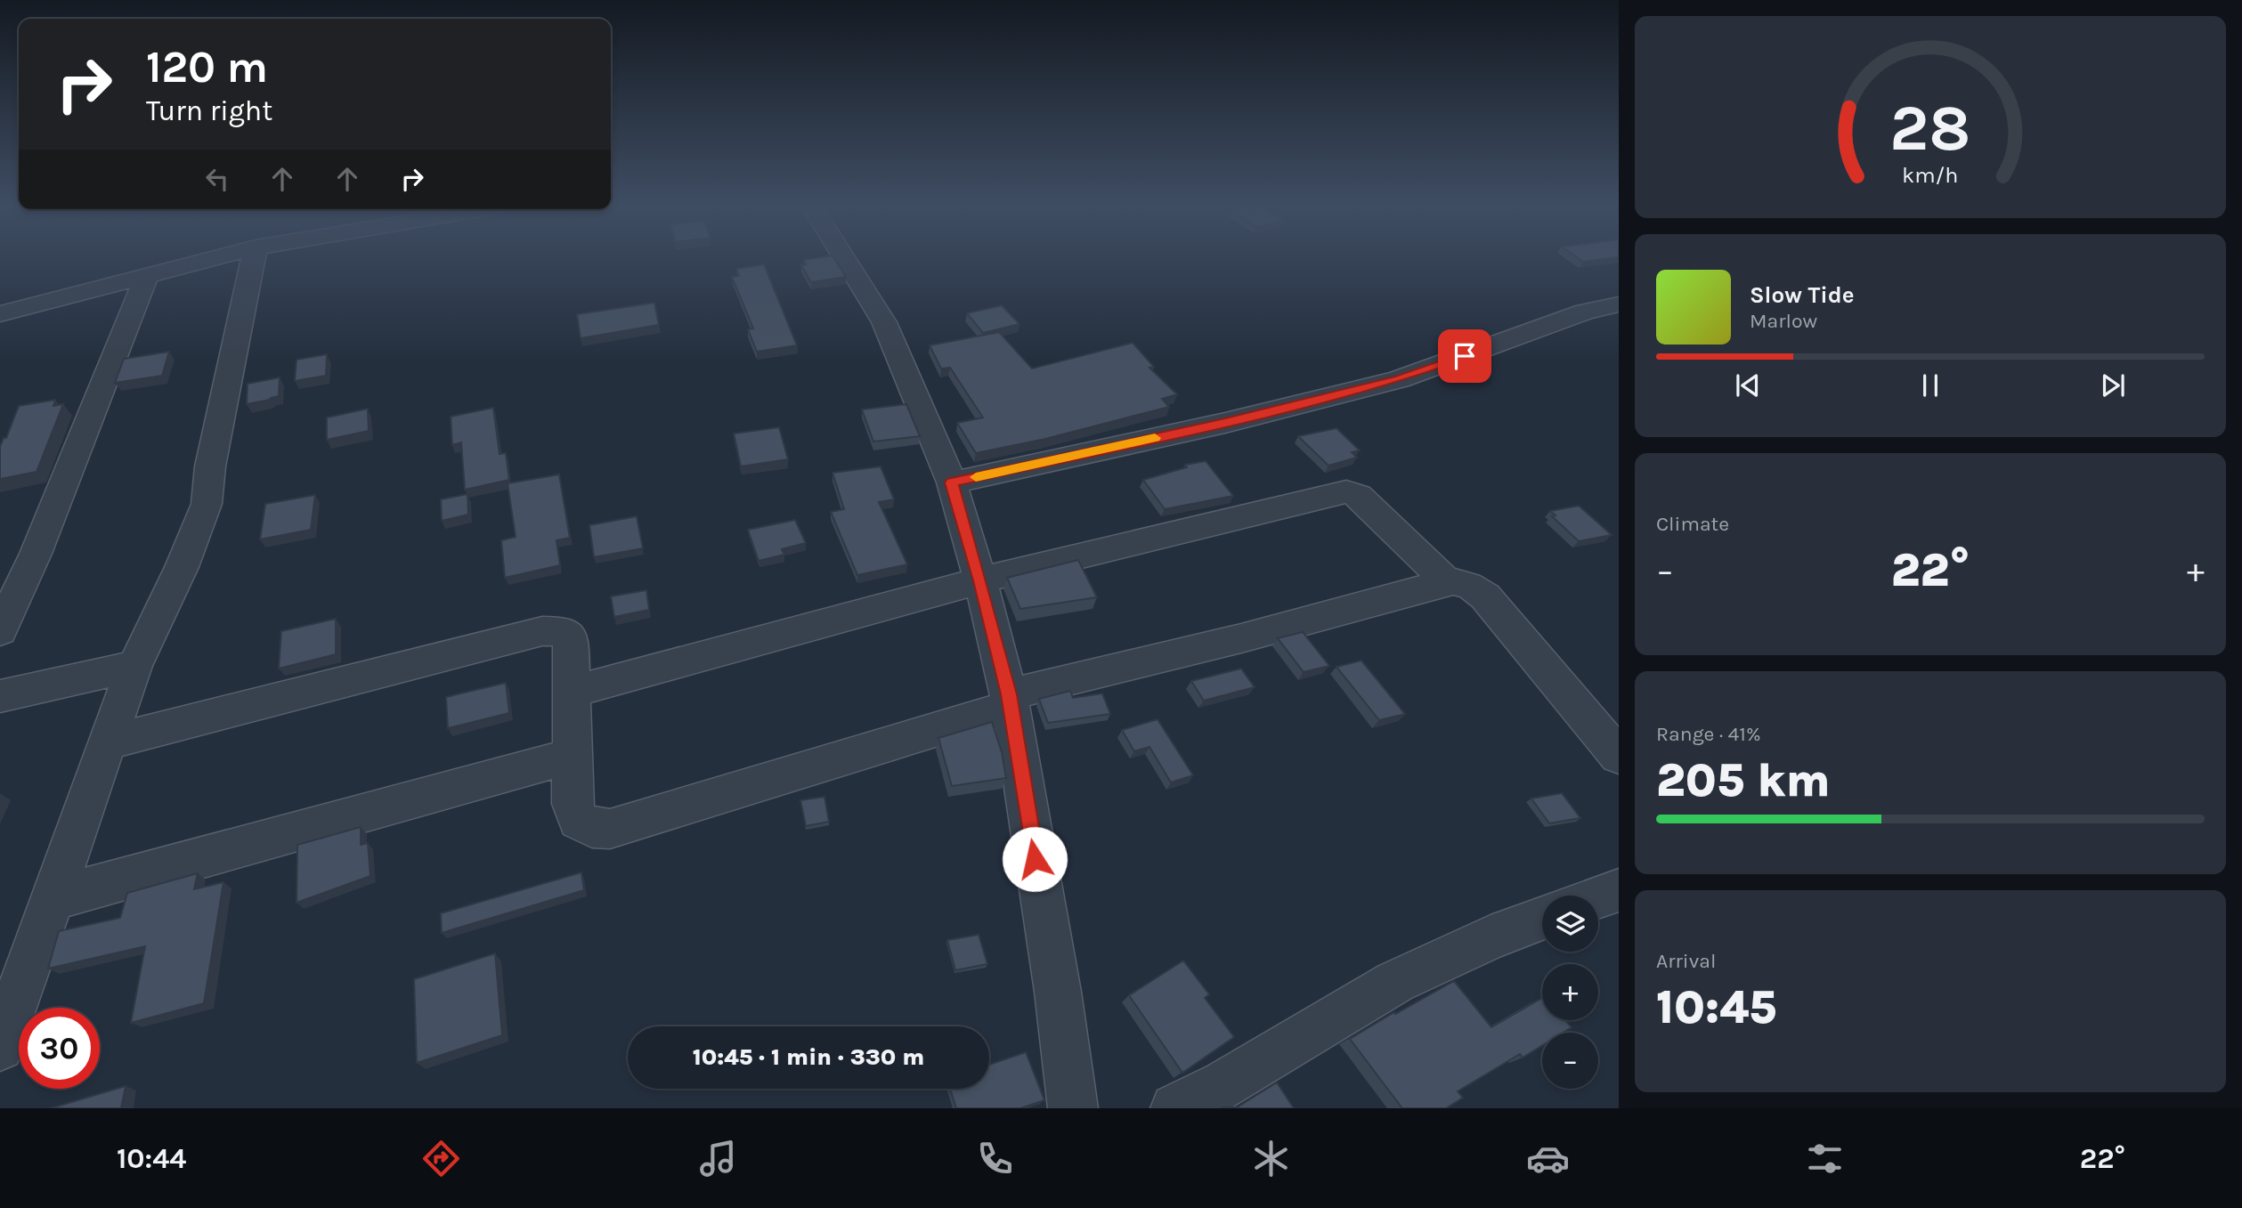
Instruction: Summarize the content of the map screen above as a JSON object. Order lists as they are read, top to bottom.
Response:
{
  "page": {
    "turn": ["120 m", "Turn right"],
    "song": ["Slow Tide", "Marlow"],
    "tile": [
      "Climate",
      ["Range · 41%", "205 km"],
      ["Arrival", "10:45"]
    ],
    "heat": ["−", "22°", "+"],
    "map_buttons": ["+", "−"],
    "limit": "30",
    "trip": "10:45 · 1 min · 330 m",
    "tabs": ["10:44", "22°"],
    "gauge": ["28", "km/h"]
  }
}
